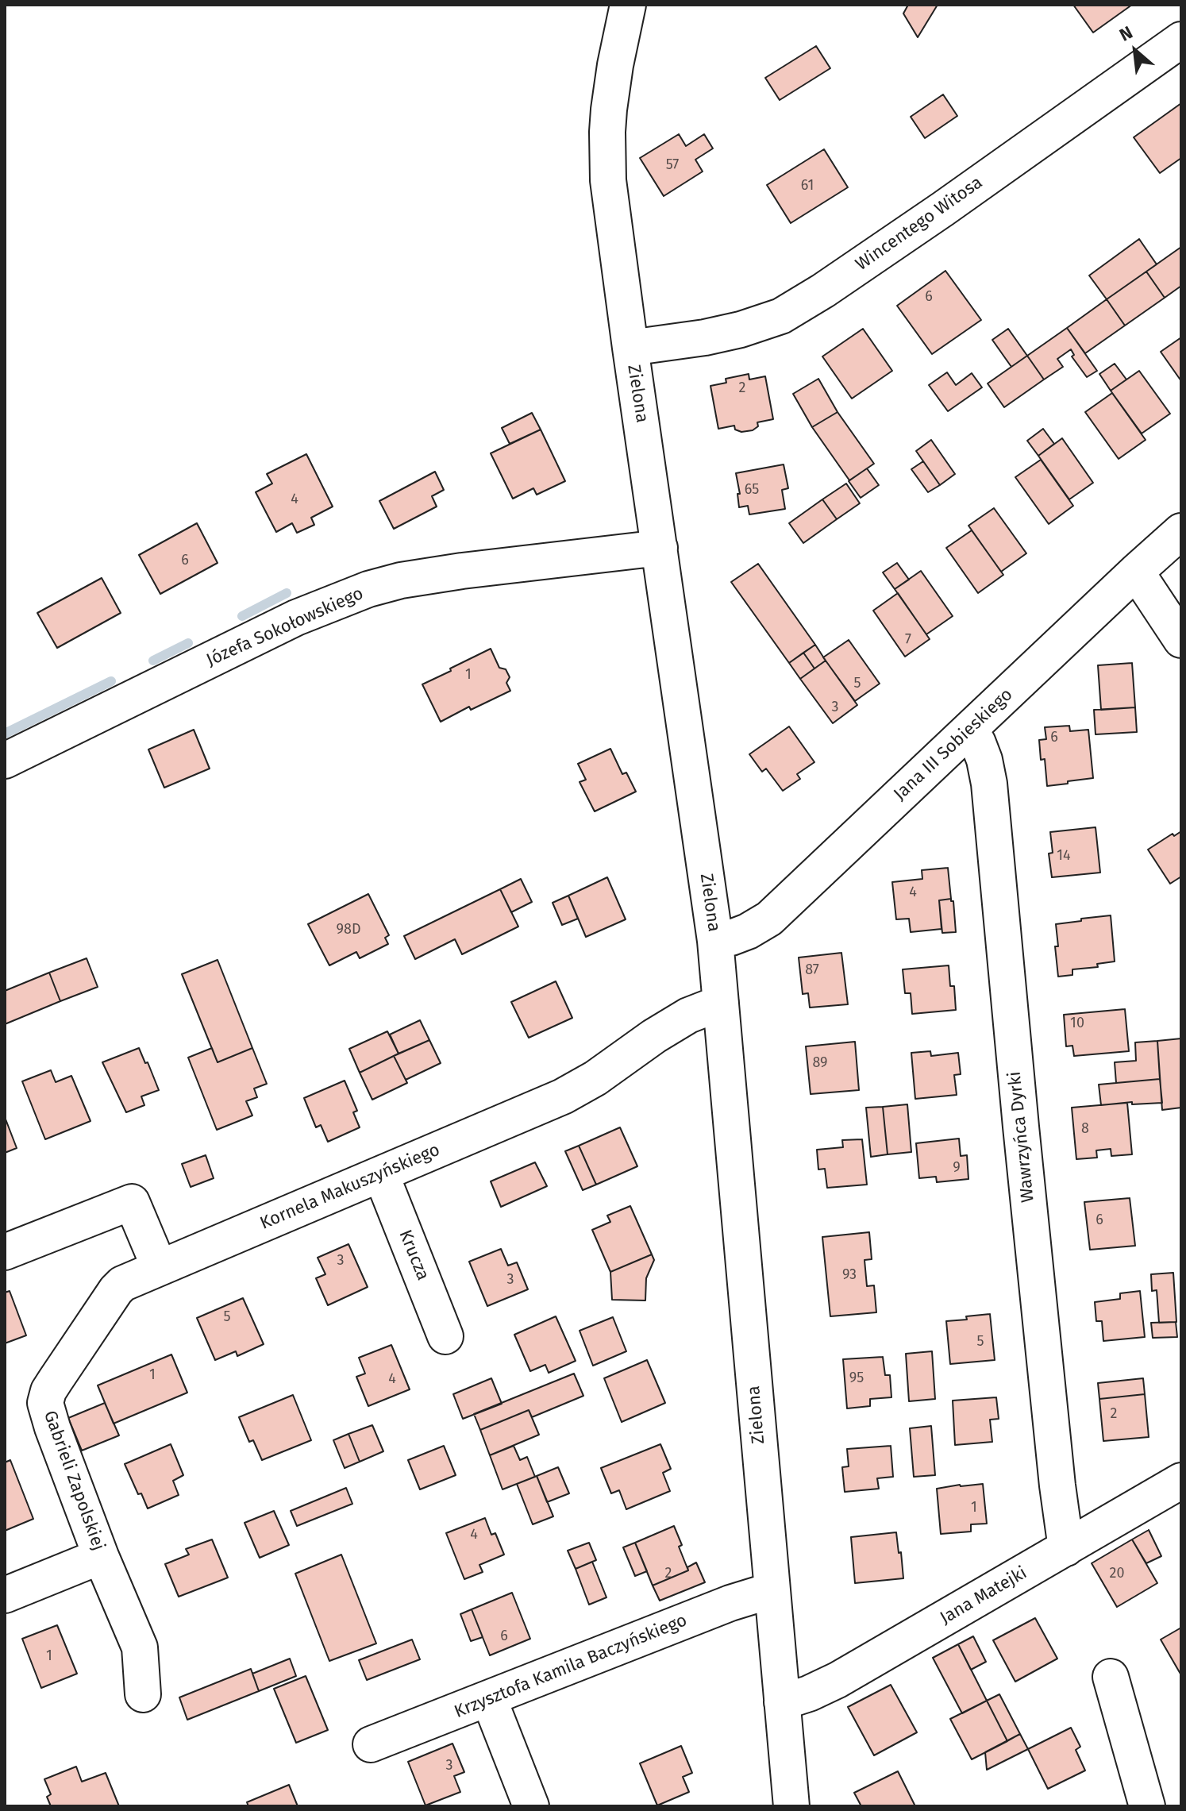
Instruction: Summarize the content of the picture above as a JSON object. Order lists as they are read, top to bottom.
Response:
{
  "streets": {
    "street": [
      "Wincentego Witosa",
      "Zielona",
      "Józefa Sokołowskiego",
      "Jana III Sobieskiego",
      "Wawrzyńca Dyrki",
      "Kornela Makuszyńskiego",
      "Krucza",
      "Gabrieli Zapolskiej",
      "Jana Matejki",
      "Krzysztofa Kamila Baczyńskiego"
    ]
  },
  "crossings": [
    ["Wincentego Witosa", "Zielona"],
    ["Zielona", "Józefa Sokołowskiego"],
    ["Zielona", "Jana III Sobieskiego"],
    ["Zielona", "Kornela Makuszyńskiego"],
    ["Zielona", "Jana Matejki"],
    ["Zielona", "Krzysztofa Kamila Baczyńskiego"],
    ["Jana III Sobieskiego", "Wawrzyńca Dyrki"],
    ["Wawrzyńca Dyrki", "Jana Matejki"],
    ["Kornela Makuszyńskiego", "Krucza"],
    ["Kornela Makuszyńskiego", "Gabrieli Zapolskiej"]
  ],
  "house_numbers": [
    "57",
    "61",
    "6",
    "2",
    "65",
    "4",
    "6",
    "7",
    "1",
    "5",
    "3",
    "6",
    "14",
    "4",
    "98D",
    "87",
    "10",
    "89",
    "8",
    "9",
    "6",
    "3",
    "93",
    "3",
    "5",
    "5",
    "1",
    "95",
    "4",
    "2",
    "1",
    "4",
    "2",
    "20",
    "6",
    "1",
    "3"
  ],
  "north": "top left"
}
